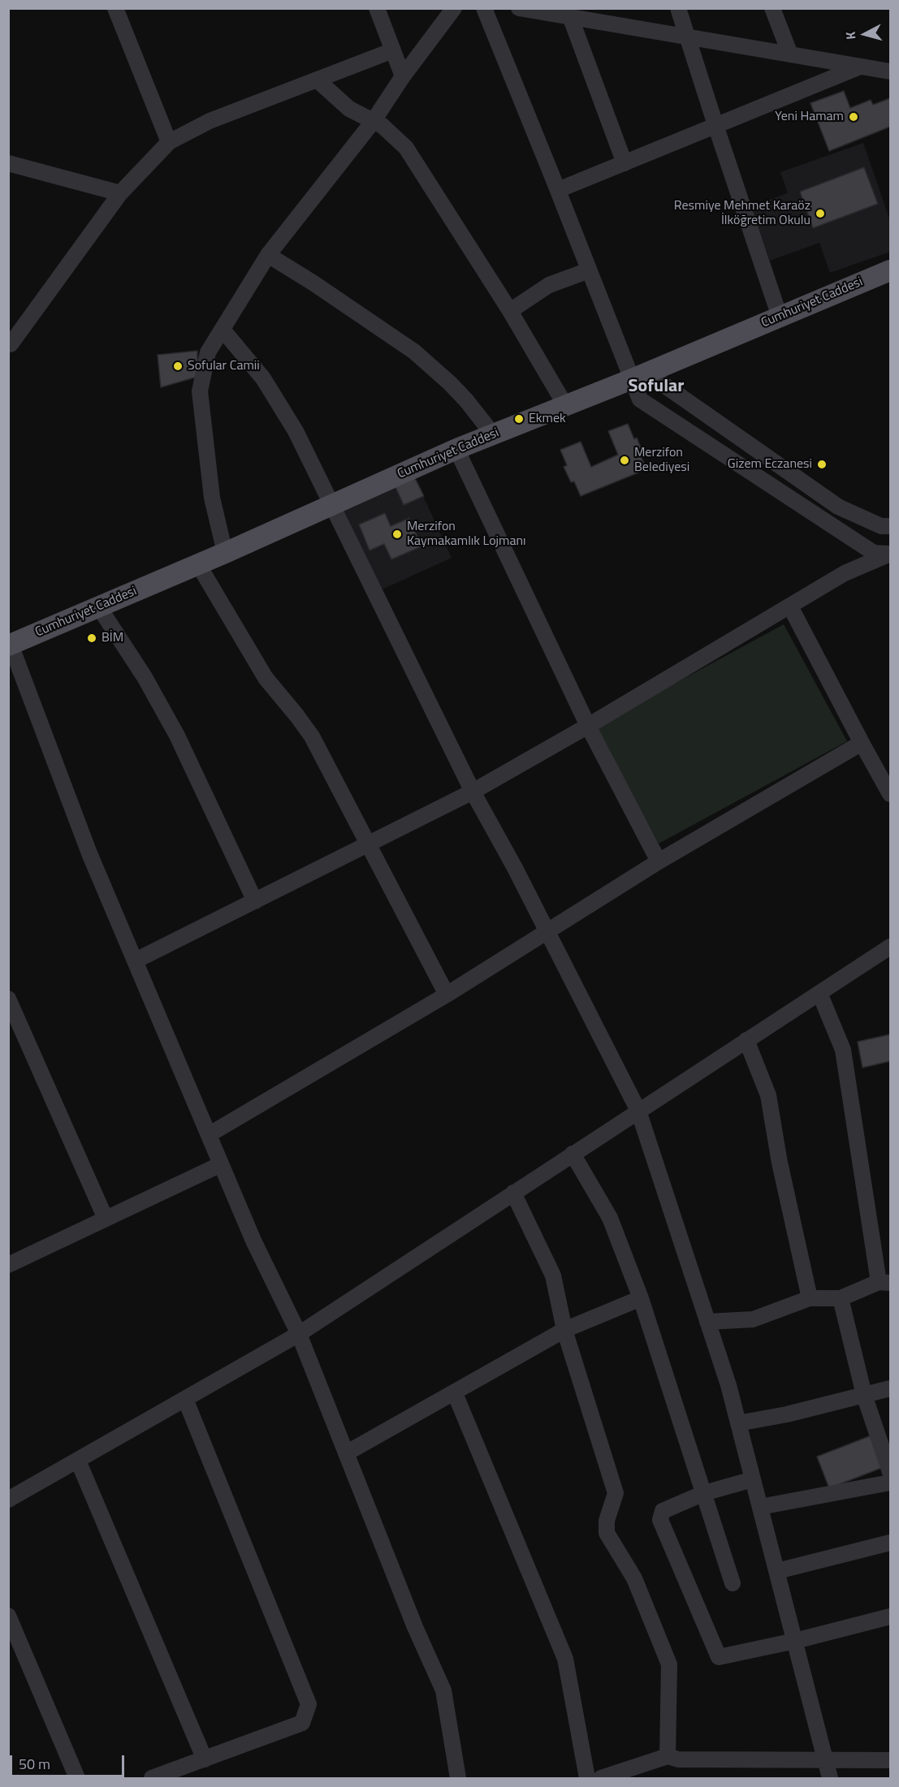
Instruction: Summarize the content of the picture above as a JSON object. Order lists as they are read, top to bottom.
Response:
{
  "streets": {
    "main road": ["Cumhuriyet Caddesi"]
  },
  "districts": ["Sofular"],
  "places": [
    "Yeni Hamam",
    "Resmiye Mehmet Karaöz İlköğretim Okulu",
    "Sofular Camii",
    "Ekmek",
    "Merzifon Belediyesi",
    "Gizem Eczanesi",
    "Merzifon Kaymakamlık Lojmanı",
    "BİM"
  ],
  "scale_bar": "50 m",
  "north": "left"
}
